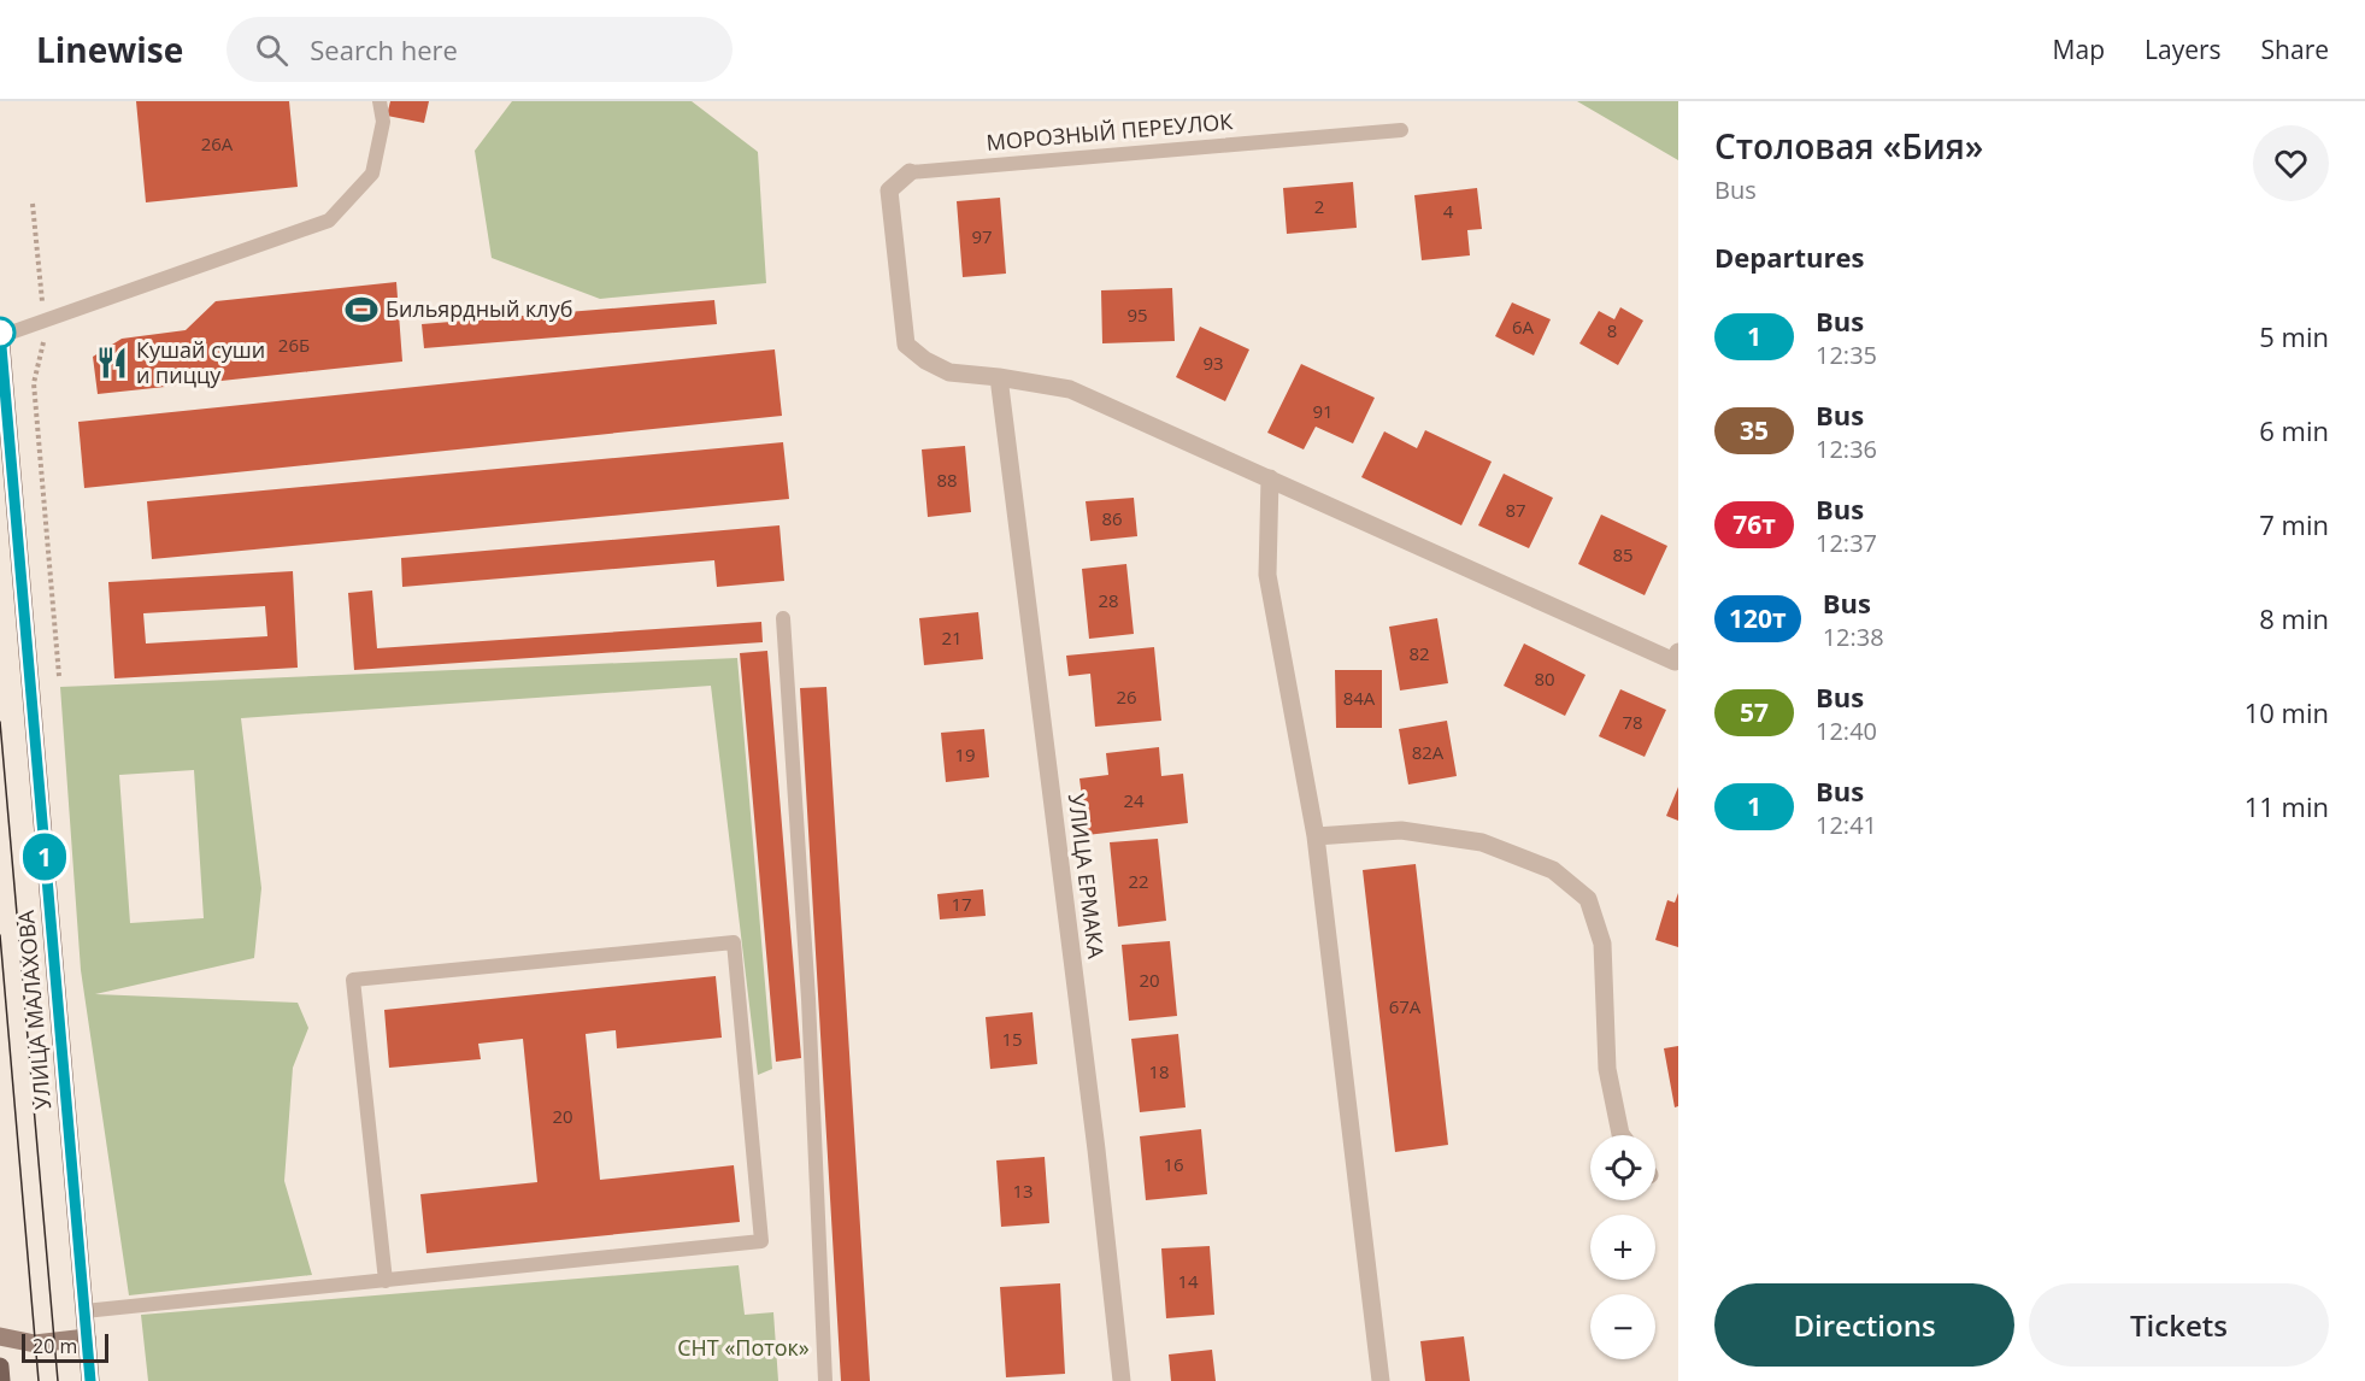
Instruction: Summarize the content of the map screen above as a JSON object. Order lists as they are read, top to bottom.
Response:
{
  "streets": {
    "main road": ["УЛИЦА МАЛАХОВА"],
    "street": ["УЛИЦА ЕРМАКА"],
    "lane": ["МОРОЗНЫЙ ПЕРЕУЛОК"]
  },
  "parks": ["СНТ «Поток»"],
  "places": {
    "sports": ["Бильярдный клуб"],
    "restaurant": ["Кушай суши и пиццу"]
  },
  "lines": ["bus line 1"],
  "house_numbers": [
    "26А",
    "2",
    "4",
    "97",
    "95",
    "6А",
    "8",
    "26Б",
    "93",
    "91",
    "88",
    "87",
    "86",
    "85",
    "28",
    "21",
    "82",
    "80",
    "26",
    "84А",
    "78",
    "82А",
    "19",
    "24",
    "22",
    "17",
    "20",
    "67А",
    "15",
    "18",
    "20",
    "16",
    "13",
    "14"
  ],
  "scale_bar": "20 m",
  "page": {
    "header": "Linewise",
    "search": "Search here",
    "nav": ["Map", "Layers", "Share"],
    "on_map": "1",
    "heading": [
      ["Столовая «Бия»", "Bus"],
      "Departures"
    ],
    "list": [
      {
        "mark": "1",
        "name": "Bus",
        "note": "12:35",
        "value": "5 min"
      },
      {
        "mark": "35",
        "name": "Bus",
        "note": "12:36",
        "value": "6 min"
      },
      {
        "mark": "76т",
        "name": "Bus",
        "note": "12:37",
        "value": "7 min"
      },
      {
        "mark": "120т",
        "name": "Bus",
        "note": "12:38",
        "value": "8 min"
      },
      {
        "mark": "57",
        "name": "Bus",
        "note": "12:40",
        "value": "10 min"
      },
      {
        "mark": "1",
        "name": "Bus",
        "note": "12:41",
        "value": "11 min"
      }
    ],
    "map_buttons": ["+", "−"],
    "buttons": ["Directions", "Tickets"],
    "scale": "20 m"
  }
}
